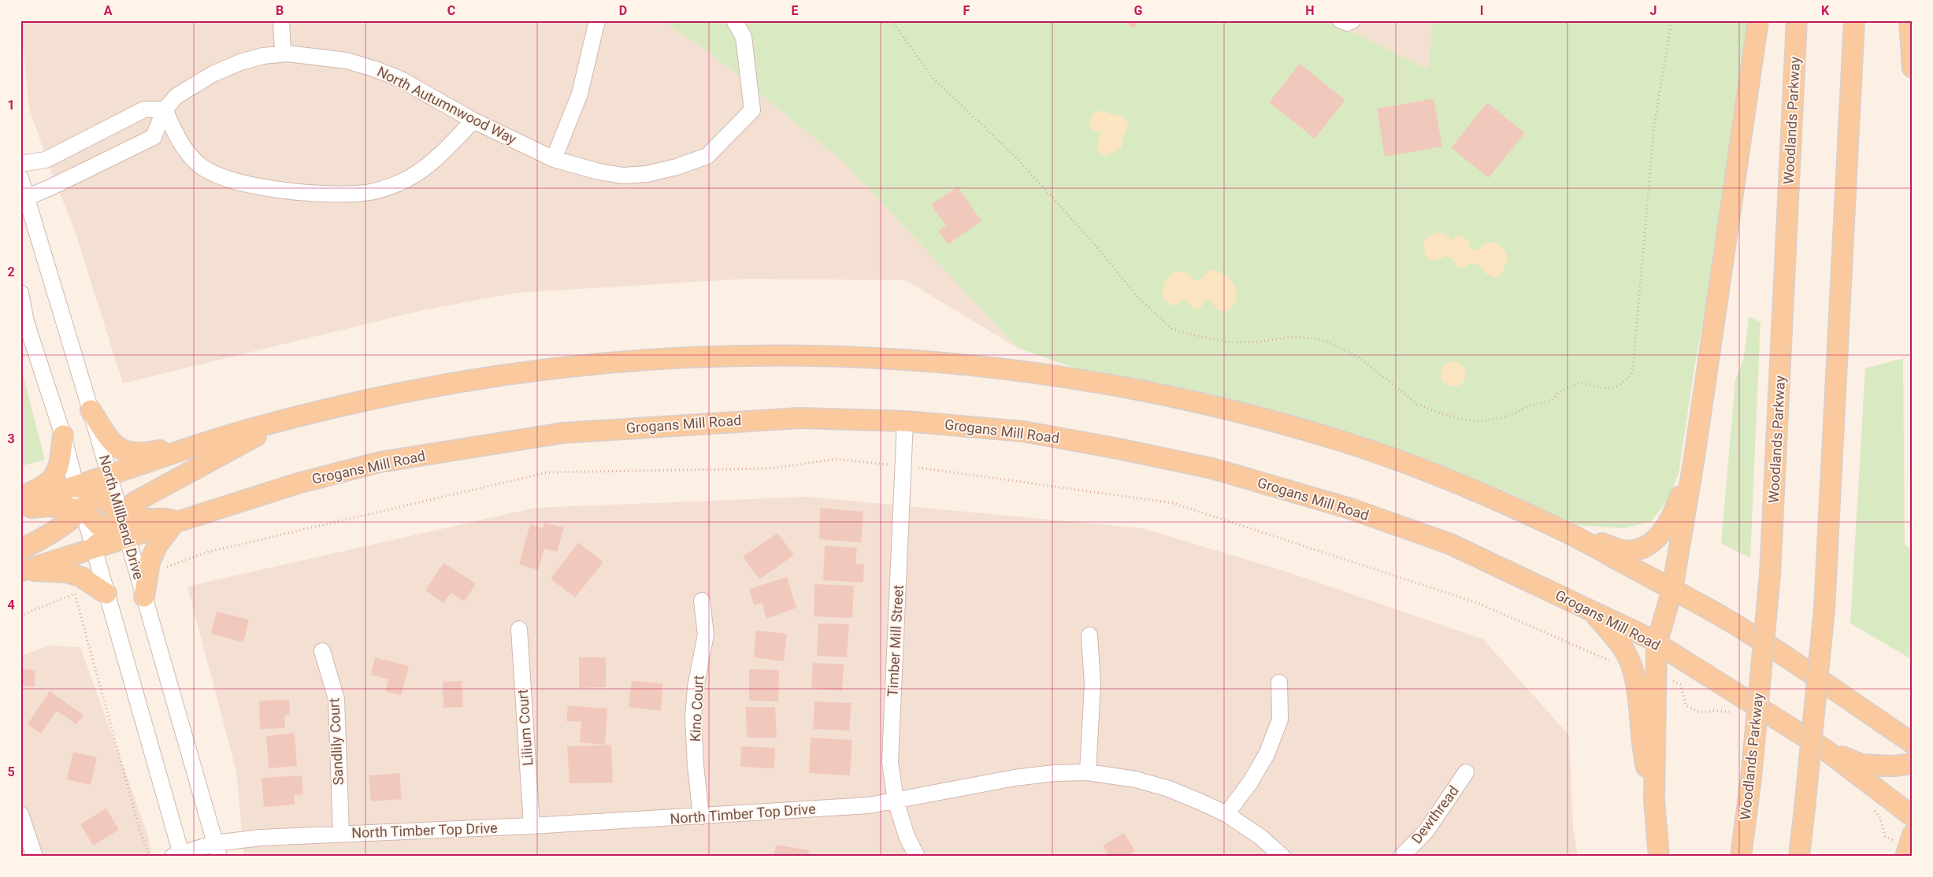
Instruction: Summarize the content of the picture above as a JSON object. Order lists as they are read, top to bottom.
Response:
{
  "streets": {
    "main road": ["Woodlands Parkway", "Grogans Mill Road"],
    "street": [
      "North Autumnwood Way",
      "North Millbend Drive",
      "Timber Mill Street",
      "Kino Court",
      "Lilium Court",
      "Sandlily Court",
      "North Timber Top Drive",
      "Dewthread"
    ]
  },
  "crossings": [
    ["North Autumnwood Way", "North Millbend Drive"],
    ["Grogans Mill Road", "North Millbend Drive"],
    ["Grogans Mill Road", "Timber Mill Street"],
    ["North Millbend Drive", "North Timber Top Drive"],
    ["Timber Mill Street", "North Timber Top Drive"],
    ["Kino Court", "North Timber Top Drive"],
    ["Lilium Court", "North Timber Top Drive"],
    ["Sandlily Court", "North Timber Top Drive"]
  ],
  "grid": {
    "columns": [
      "A",
      "B",
      "C",
      "D",
      "E",
      "F",
      "G",
      "H",
      "I",
      "J",
      "K"
    ],
    "rows": [
      "1",
      "2",
      "3",
      "4",
      "5"
    ]
  }
}
